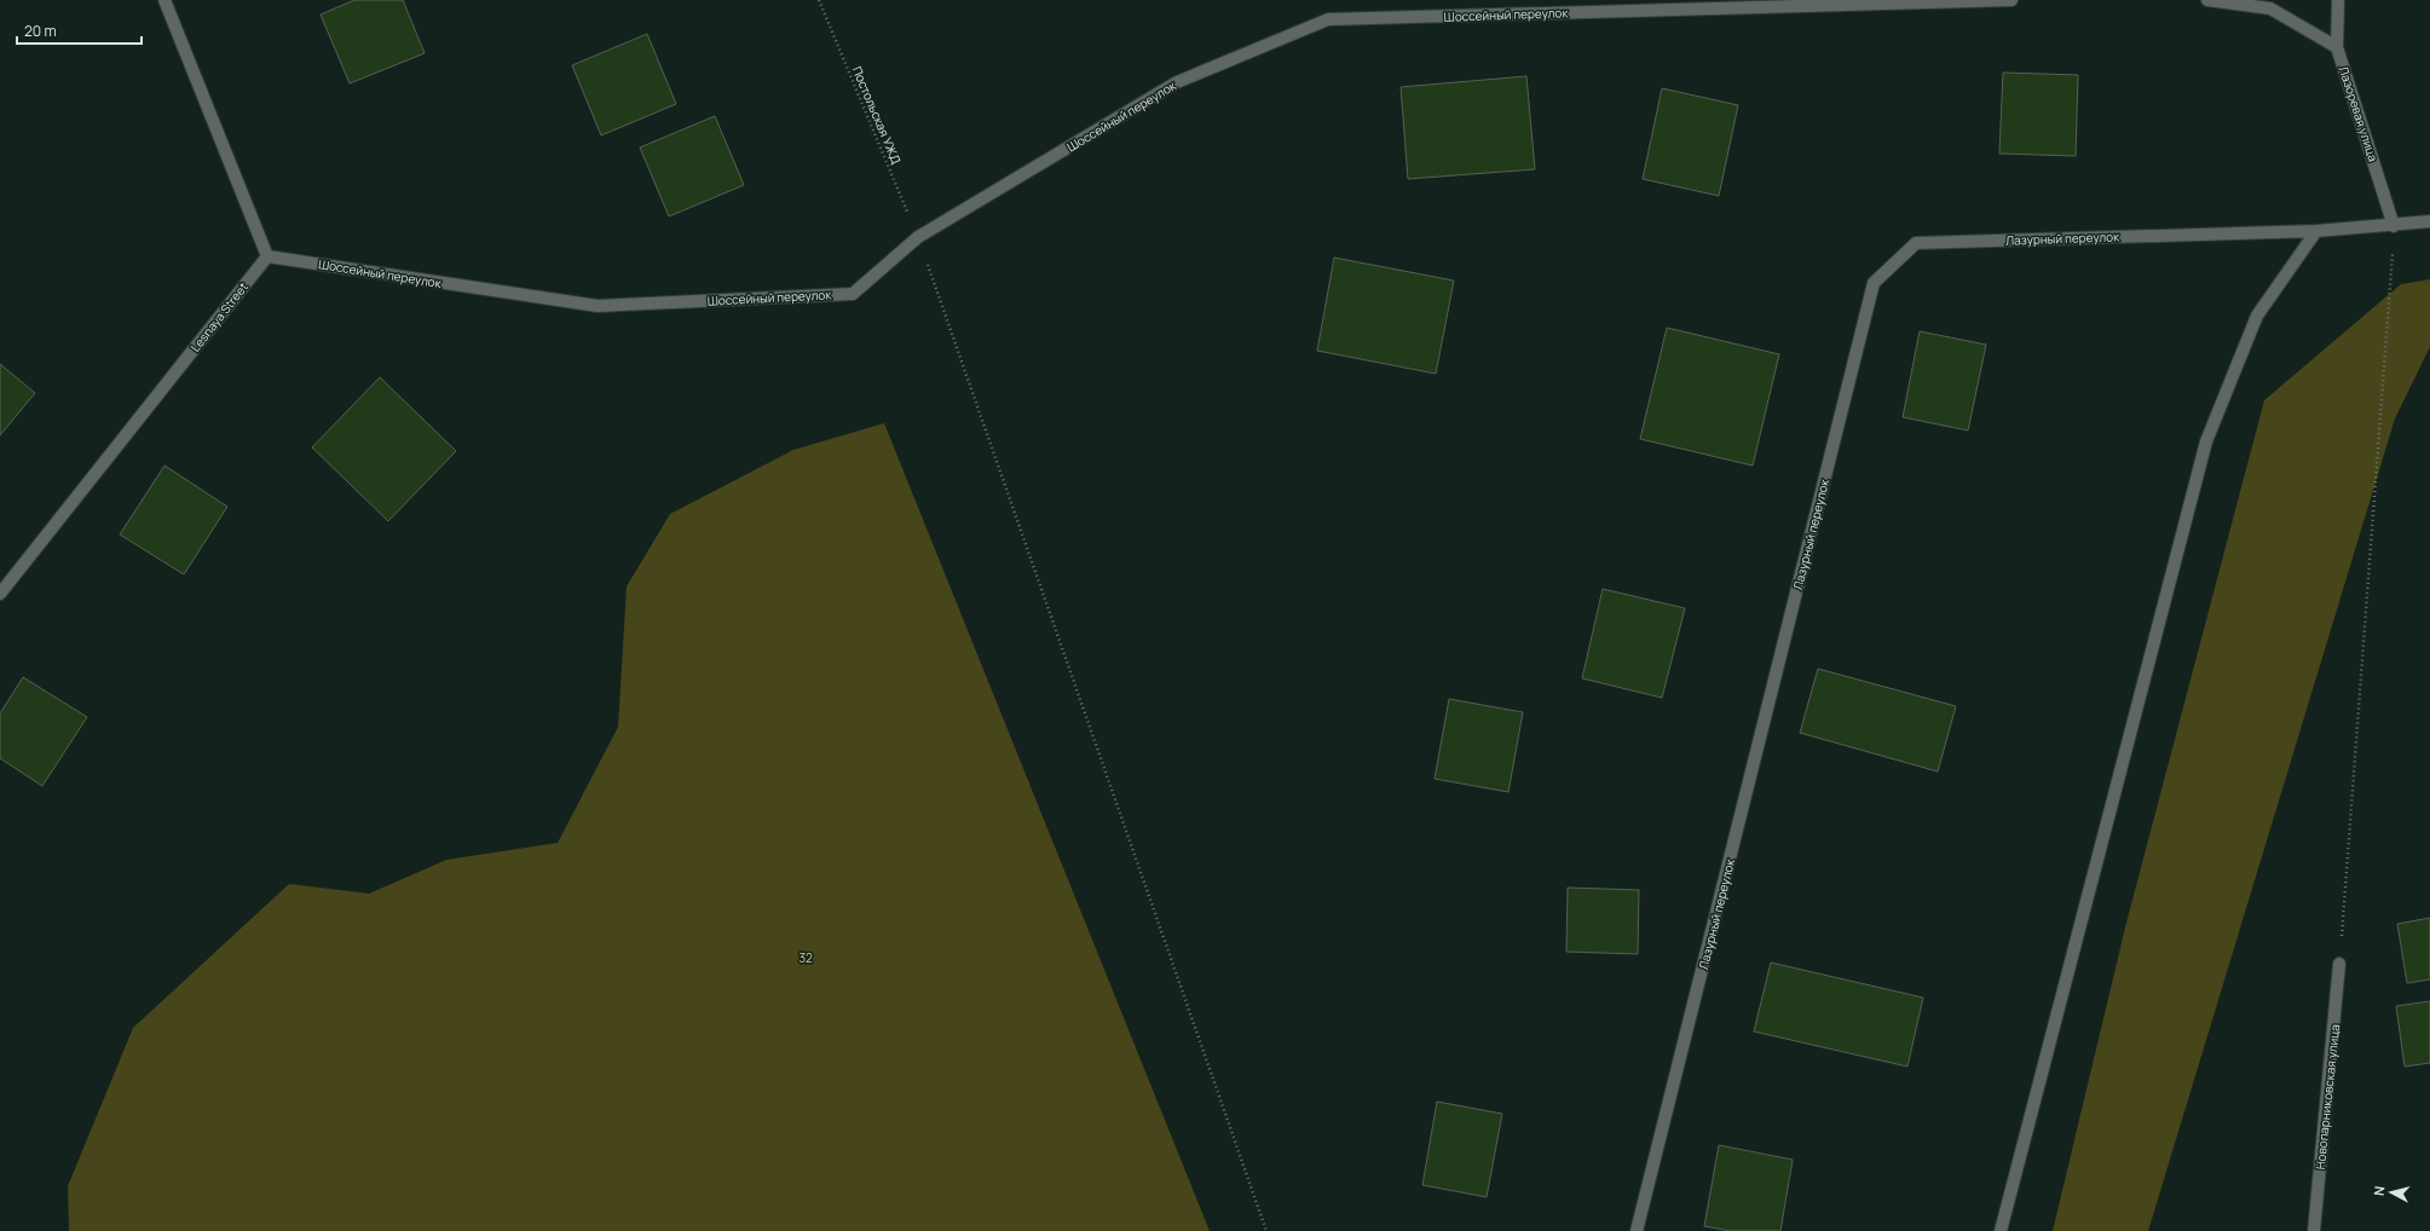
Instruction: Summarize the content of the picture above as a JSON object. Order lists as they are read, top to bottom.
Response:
{
  "streets": {
    "street": [
      "Шоссейный переулок",
      "Лазоревая улица",
      "Лазурный переулок",
      "Lesnaya Street",
      "Новопарниковская улица"
    ],
    "path": ["Постольская УЖД"]
  },
  "crossings": [
    ["Шоссейный переулок", "Постольская УЖД"],
    ["Шоссейный переулок", "Lesnaya Street"],
    ["Лазоревая улица", "Лазурный переулок"]
  ],
  "parks": ["32"],
  "scale_bar": "20 m",
  "north": "left"
}
